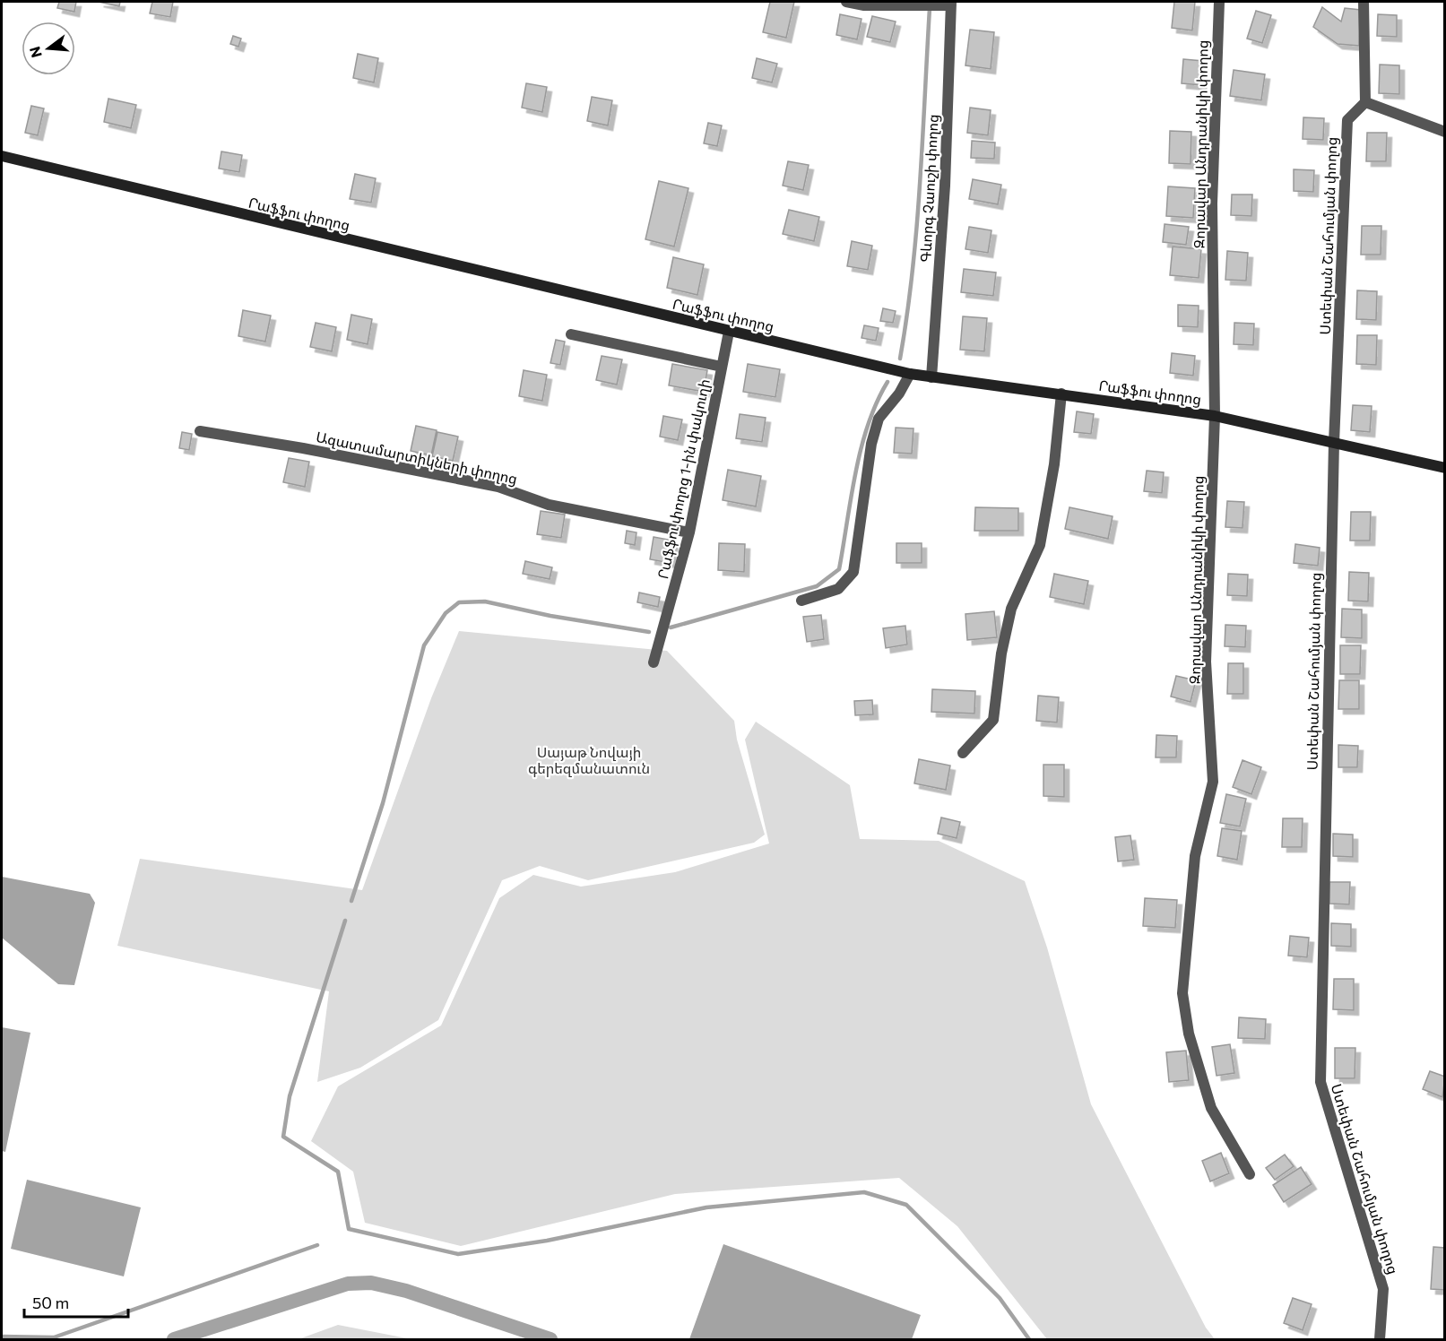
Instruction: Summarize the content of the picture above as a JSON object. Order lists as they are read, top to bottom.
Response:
{
  "streets": {
    "main road": ["Րաֆֆու փողոց"],
    "street": [
      "Զորավար Անդրանիկի փողոց",
      "Գևորգ Չաուշի փողոց",
      "Ստեփան Շահումյան փողոց",
      "Ազատամարտիկների փողոց",
      "Րաֆֆու փողոց 1-ին փակուղի"
    ]
  },
  "crossings": [
    ["Զորավար Անդրանիկի փողոց", "Րաֆֆու փողոց"],
    ["Գևորգ Չաուշի փողոց", "Րաֆֆու փողոց"],
    ["Րաֆֆու փողոց", "Ստեփան Շահումյան փողոց"],
    ["Րաֆֆու փողոց", "Րաֆֆու փողոց 1-ին փակուղի"],
    ["Ազատամարտիկների փողոց", "Րաֆֆու փողոց 1-ին փակուղի"]
  ],
  "parks": ["Սայաթ Նովայի գերեզմանատուն"],
  "scale_bar": "50 m",
  "north": "left"
}
